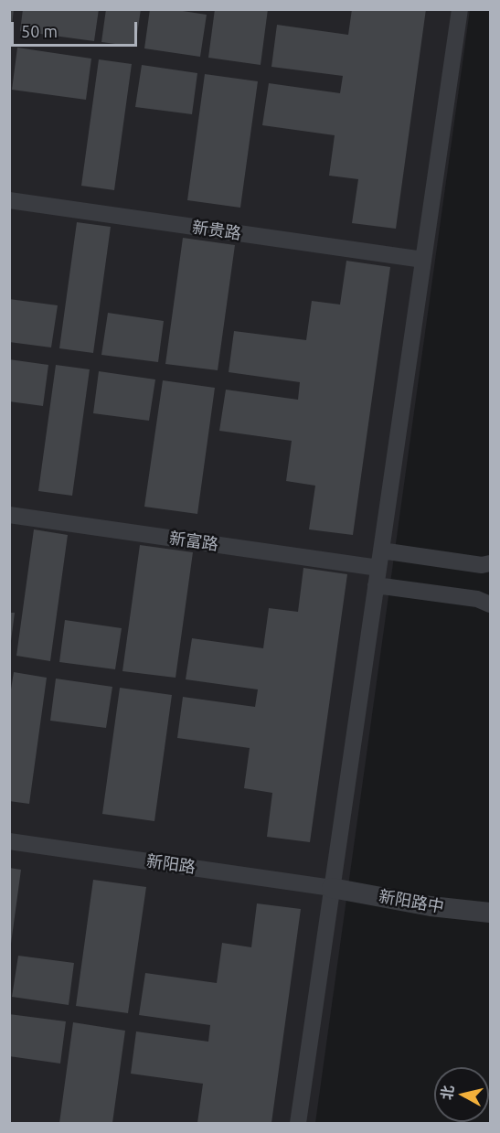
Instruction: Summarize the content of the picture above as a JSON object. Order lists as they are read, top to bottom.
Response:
{
  "streets": {
    "street": [
      "新贵路",
      "新富路",
      "新阳路",
      "新阳路中"
    ]
  },
  "crossings": [
    ["新阳路", "新阳路中"]
  ],
  "scale_bar": "50 m",
  "north": "left"
}
